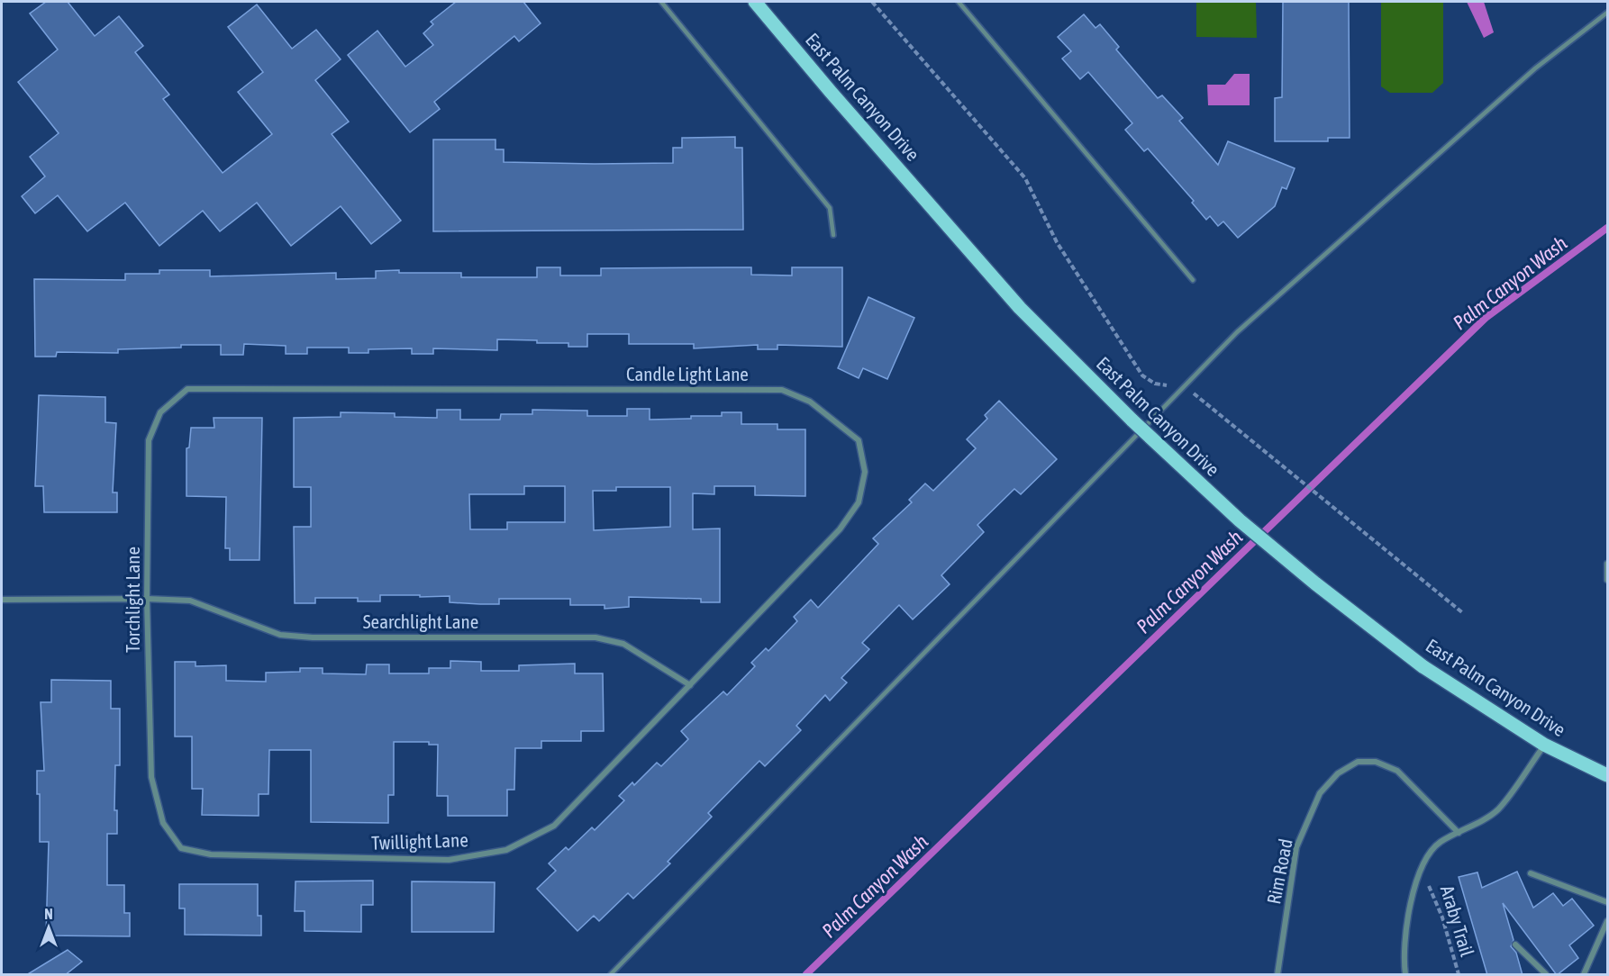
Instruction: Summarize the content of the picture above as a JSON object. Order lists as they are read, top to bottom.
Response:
{
  "streets": {
    "main road": ["East Palm Canyon Drive"],
    "street": [
      "Candle Light Lane",
      "Torchlight Lane",
      "Searchlight Lane",
      "Twillight Lane",
      "Rim Road"
    ],
    "path": ["Araby Trail"]
  },
  "crossings": [
    ["Candle Light Lane", "Torchlight Lane"],
    ["Candle Light Lane", "Searchlight Lane"],
    ["Candle Light Lane", "Twillight Lane"],
    ["Torchlight Lane", "Searchlight Lane"],
    ["Torchlight Lane", "Twillight Lane"],
    ["Searchlight Lane", "Twillight Lane"]
  ],
  "water": ["Palm Canyon Wash"],
  "north": "top"
}
